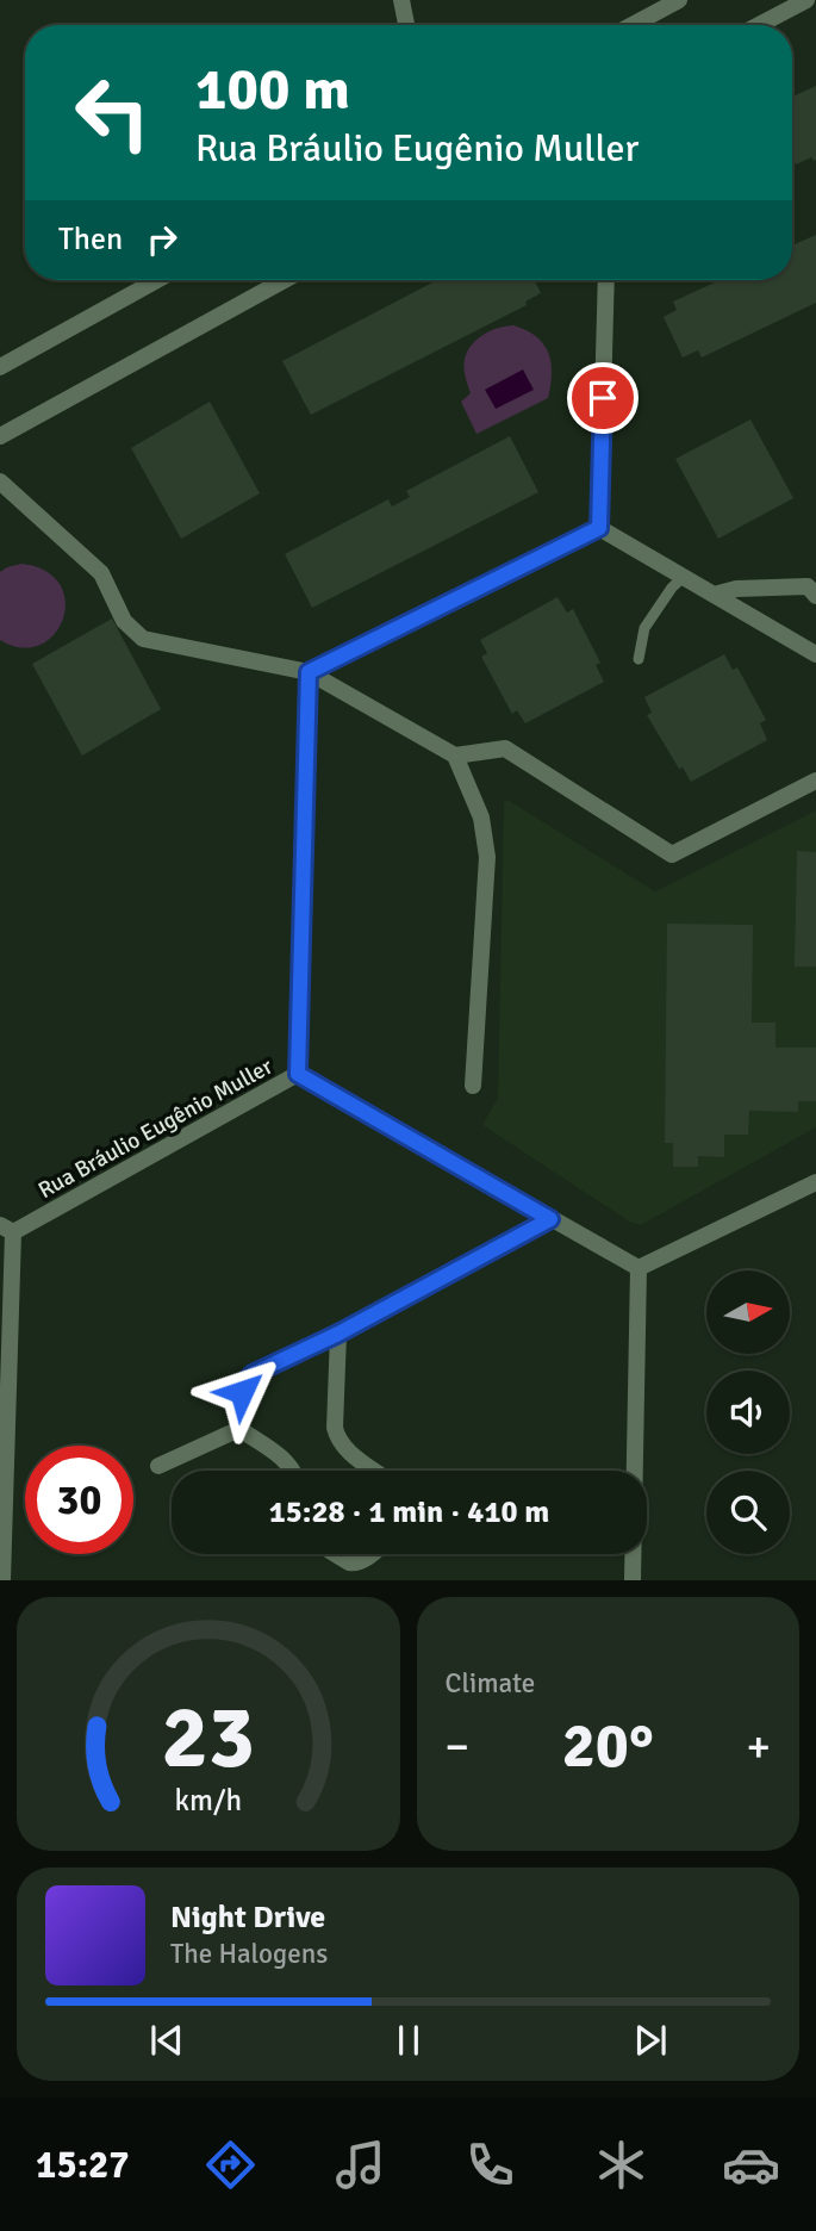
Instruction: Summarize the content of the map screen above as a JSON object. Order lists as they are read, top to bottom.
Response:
{
  "streets": {
    "street": ["Rua Bráulio Eugênio Muller"]
  },
  "north": "right",
  "page": {
    "turn": ["100 m", "Rua Bráulio Eugênio Muller"],
    "then": "Then",
    "limit": "30",
    "trip": "15:28 · 1 min · 410 m",
    "tile": "Climate",
    "heat": ["−", "20°", "+"],
    "song": ["Night Drive", "The Halogens"],
    "tabs": "15:27",
    "gauge": ["23", "km/h"]
  }
}
